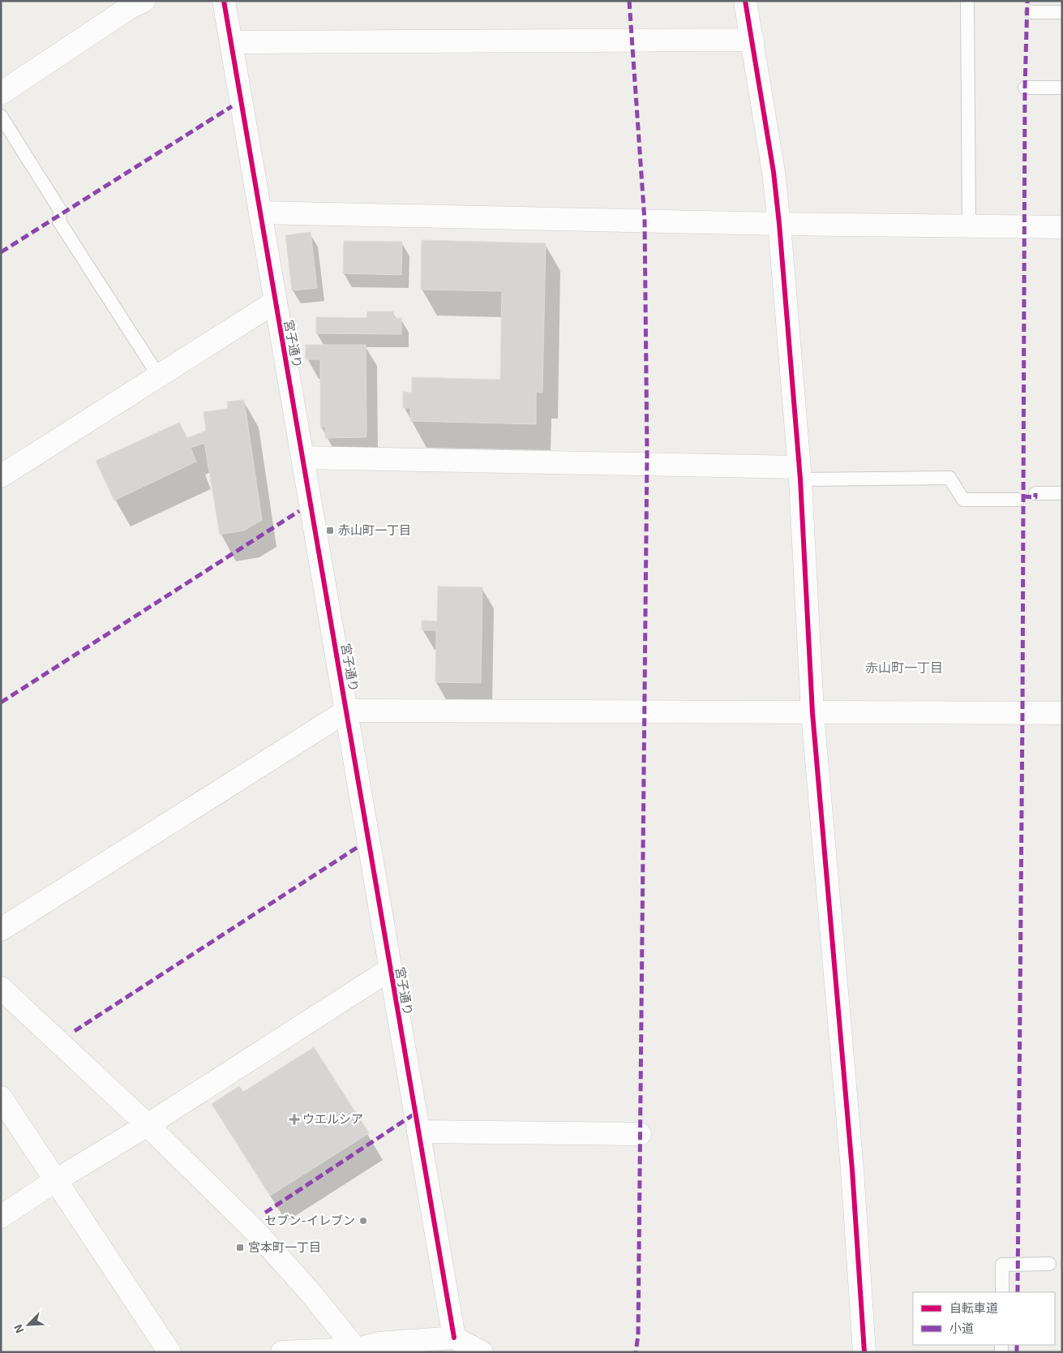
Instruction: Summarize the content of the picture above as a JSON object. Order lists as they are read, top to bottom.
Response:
{
  "streets": {
    "street": ["宮子通り"]
  },
  "districts": ["赤山町一丁目"],
  "places": {
    "transit": ["赤山町一丁目", "宮本町一丁目"],
    "health": ["ウエルシア"],
    "other": ["セブン-イレブン"]
  },
  "legend": ["自転車道", "小道"],
  "north": "bottom left"
}
